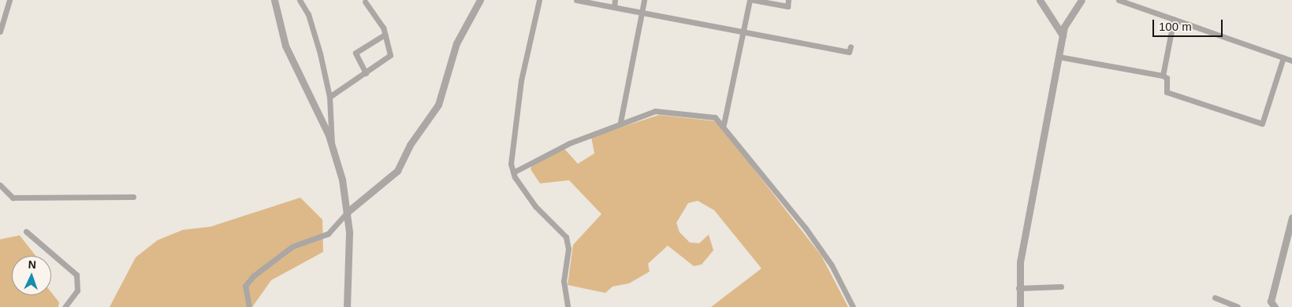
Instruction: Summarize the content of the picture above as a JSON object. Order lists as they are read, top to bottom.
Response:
{
  "scale_bar": "100 m",
  "north": "top"
}
